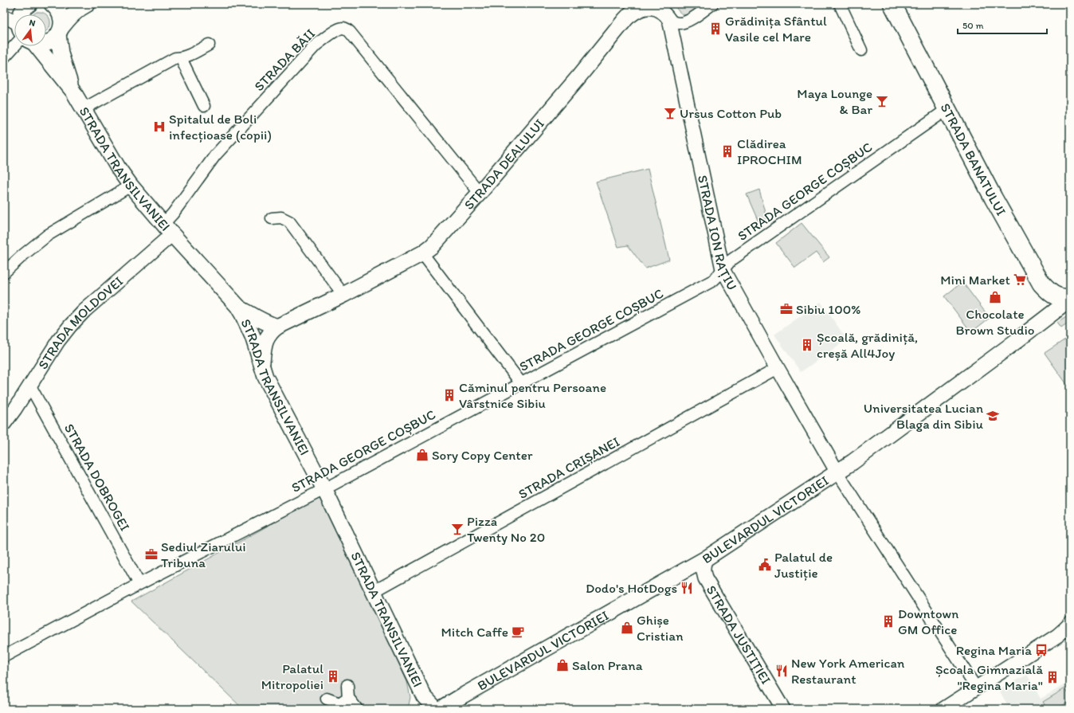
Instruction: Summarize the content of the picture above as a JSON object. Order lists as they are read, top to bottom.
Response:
{
  "streets": {
    "main road": [
      "STRADA BANATULUI",
      "STRADA DEALULUI",
      "STRADA TRANSILVANIEI",
      "BULEVARDUL VICTORIEI"
    ],
    "street": [
      "STRADA BĂII",
      "STRADA GEORGE COȘBUC",
      "STRADA ION RAȚIU",
      "STRADA MOLDOVEI",
      "STRADA CRIȘANEI",
      "STRADA DOBROGEI",
      "STRADA JUSTIȚIEI"
    ]
  },
  "crossings": [
    ["STRADA BĂII", "STRADA DEALULUI"],
    ["STRADA BĂII", "STRADA TRANSILVANIEI"],
    ["STRADA BĂII", "STRADA MOLDOVEI"],
    ["STRADA BANATULUI", "STRADA GEORGE COȘBUC"],
    ["STRADA BANATULUI", "BULEVARDUL VICTORIEI"],
    ["STRADA DEALULUI", "STRADA TRANSILVANIEI"],
    ["STRADA TRANSILVANIEI", "STRADA GEORGE COȘBUC"],
    ["STRADA TRANSILVANIEI", "STRADA MOLDOVEI"],
    ["STRADA TRANSILVANIEI", "STRADA CRIȘANEI"],
    ["STRADA GEORGE COȘBUC", "STRADA ION RAȚIU"],
    ["STRADA GEORGE COȘBUC", "STRADA DOBROGEI"],
    ["STRADA ION RAȚIU", "STRADA CRIȘANEI"],
    ["STRADA ION RAȚIU", "BULEVARDUL VICTORIEI"],
    ["STRADA MOLDOVEI", "STRADA DOBROGEI"],
    ["BULEVARDUL VICTORIEI", "STRADA JUSTIȚIEI"]
  ],
  "places": {
    "building": [
      "Grădinița Sfântul Vasile cel Mare",
      "Clădirea IPROCHIM",
      "Școală, grădiniță, creșă All4Joy",
      "Căminul pentru Persoane Vârstnice Sibiu",
      "Downtown GM Office",
      "Palatul Mitropoliei",
      "Școala Gimnazială \"Regina Maria\""
    ],
    "bar": ["Maya Lounge & Bar", "Ursus Cotton Pub", "Pizza Twenty No 20"],
    "hospital": ["Spitalul de Boli infecțioase (copii)"],
    "supermarket": ["Mini Market"],
    "shop": [
      "Chocolate Brown Studio",
      "Sory Copy Center",
      "Ghișe Cristian",
      "Salon Prana"
    ],
    "office": ["Sibiu 100%", "Sediul Ziarului Tribuna"],
    "school or university": ["Universitatea Lucian Blaga din Sibiu"],
    "public building": ["Palatul de Justiție"],
    "restaurant": ["Dodo's HotDogs", "New York American Restaurant"],
    "cafe": ["Mitch Caffe"],
    "bus stop": ["Regina Maria"]
  },
  "scale_bar": "50 m",
  "north": "top"
}
